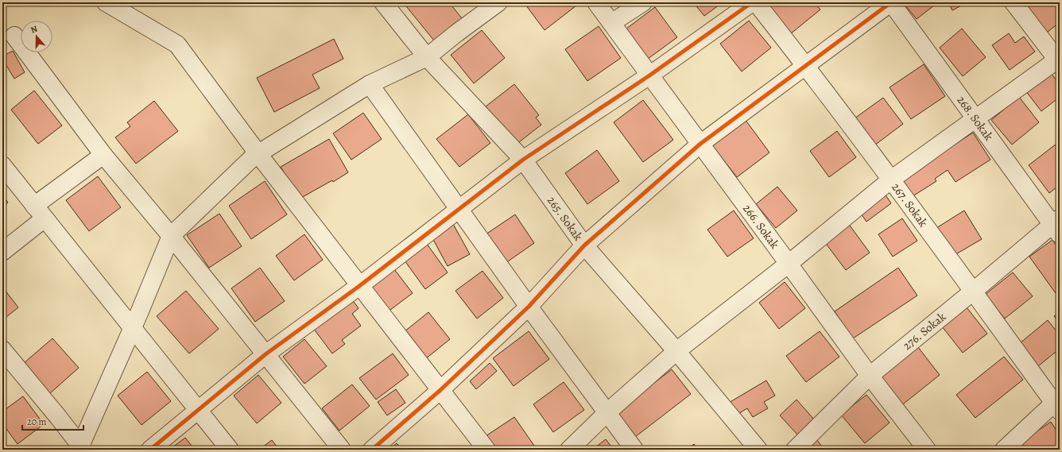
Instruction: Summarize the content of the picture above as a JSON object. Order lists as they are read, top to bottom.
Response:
{
  "streets": {
    "street": [
      "268. Sokak",
      "267. Sokak",
      "265. Sokak",
      "266. Sokak",
      "276. Sokak"
    ]
  },
  "crossings": [
    ["268. Sokak", "276. Sokak"],
    ["267. Sokak", "276. Sokak"],
    ["266. Sokak", "276. Sokak"]
  ],
  "scale_bar": "20 m",
  "north": "top"
}
